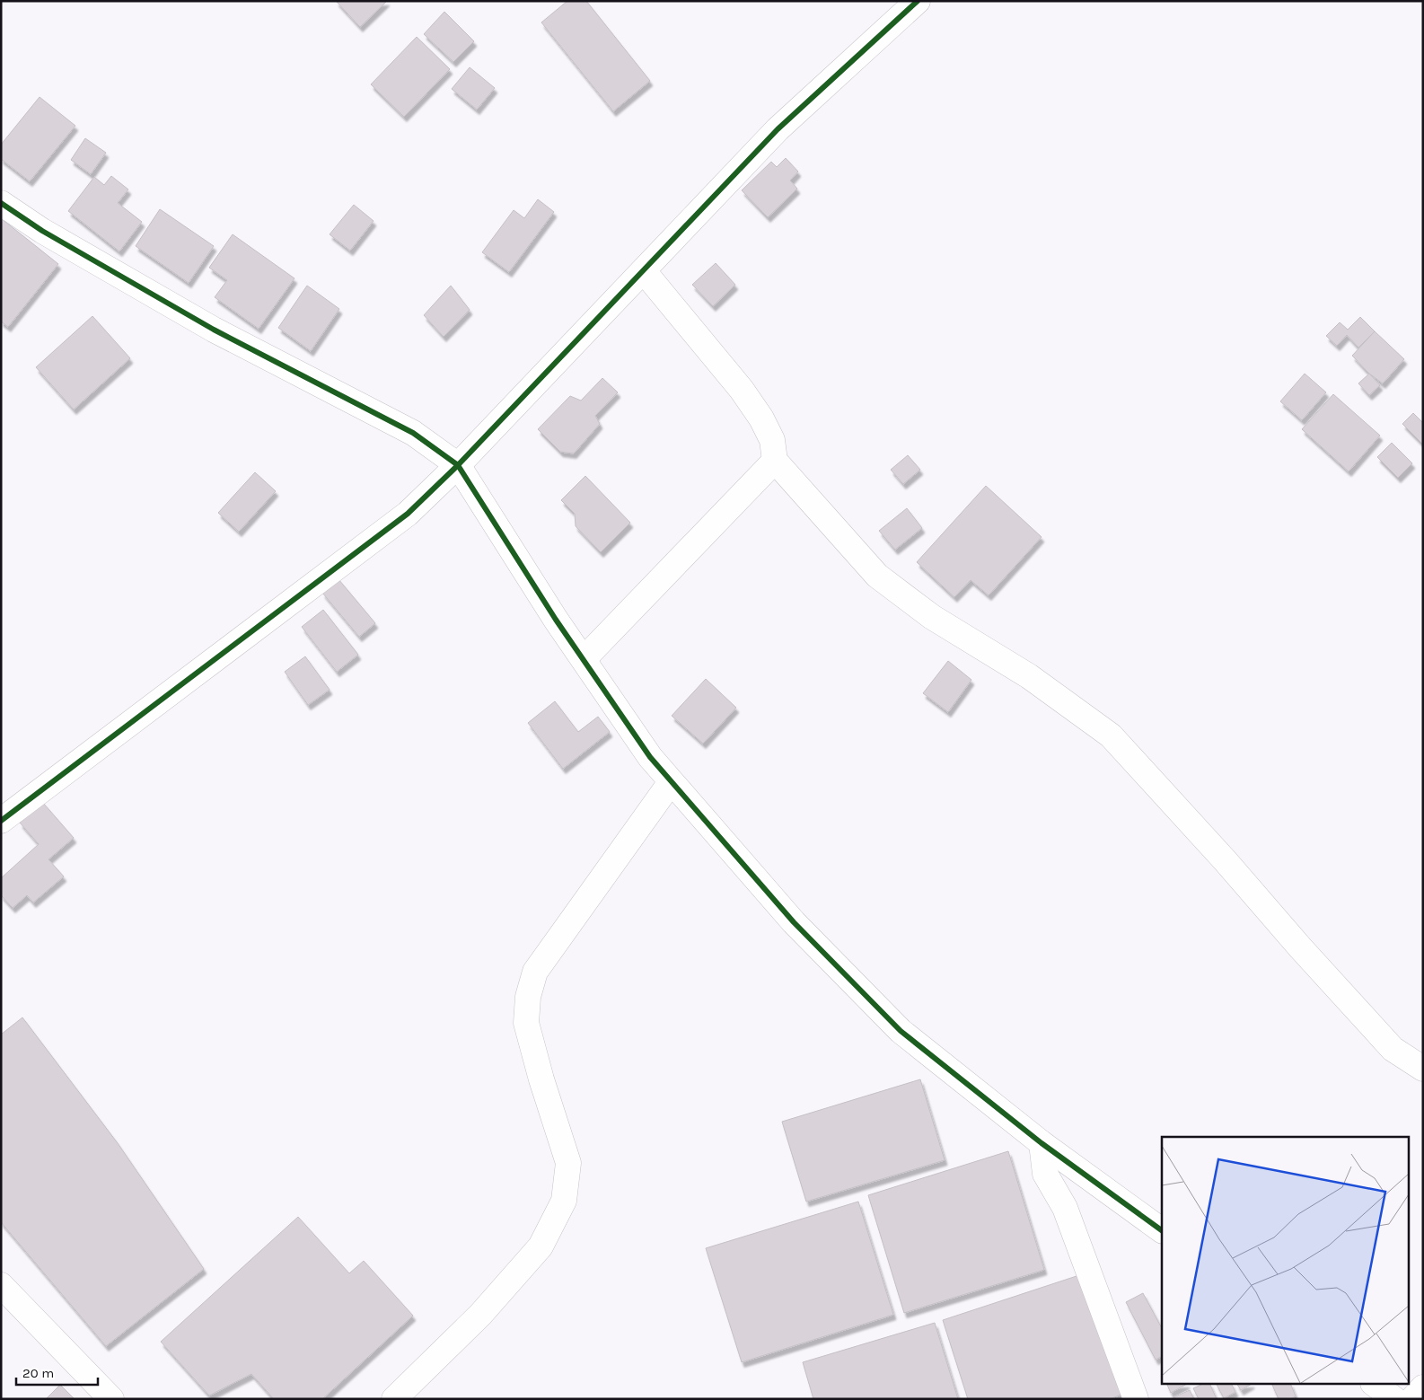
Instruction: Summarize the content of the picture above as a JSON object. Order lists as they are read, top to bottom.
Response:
{
  "scale_bar": "20 m"
}
